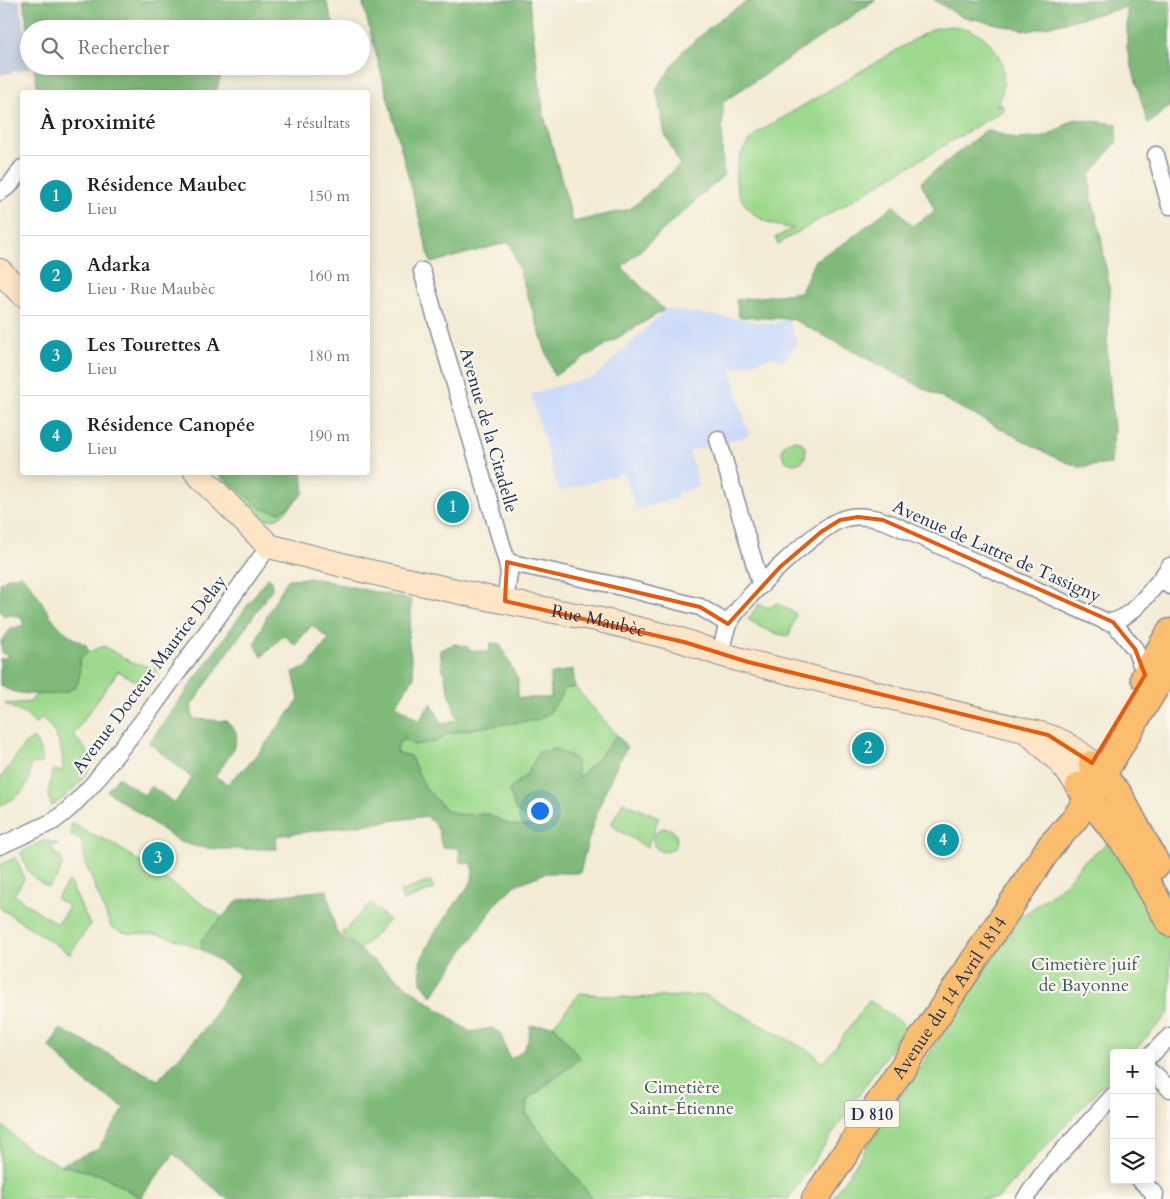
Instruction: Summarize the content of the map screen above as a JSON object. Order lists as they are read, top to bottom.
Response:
{
  "streets": {
    "main road": ["Rue Maubèc", "Avenue du 14 Avril 1814", "D 810"],
    "street": ["Avenue de la Citadelle", "Avenue de Lattre de Tassigny", "Avenue Docteur Maurice Delay"]
  },
  "crossings": [
    ["Avenue de la Citadelle", "Rue Maubèc"],
    ["Avenue de Lattre de Tassigny", "Rue Maubèc"],
    ["Rue Maubèc", "Avenue Docteur Maurice Delay"],
    ["Rue Maubèc", "Avenue du 14 Avril 1814"]
  ],
  "parks": ["Cimetière juif de Bayonne", "Cimetière Saint-Étienne"],
  "page": {
    "search": "Rechercher",
    "heading": ["À proximité", "4 résultats"],
    "list": [
      {
        "mark": "1",
        "name": "Résidence Maubec",
        "note": "Lieu",
        "value": "150 m"
      },
      {
        "mark": "2",
        "name": "Adarka",
        "note": "Lieu · Rue Maubèc",
        "value": "160 m"
      },
      {
        "mark": "3",
        "name": "Les Tourettes A",
        "note": "Lieu",
        "value": "180 m"
      },
      {
        "mark": "4",
        "name": "Résidence Canopée",
        "note": "Lieu",
        "value": "190 m"
      }
    ],
    "pins": [
      "1",
      "2",
      "4",
      "3"
    ],
    "map_buttons": ["+", "−"]
  }
}
